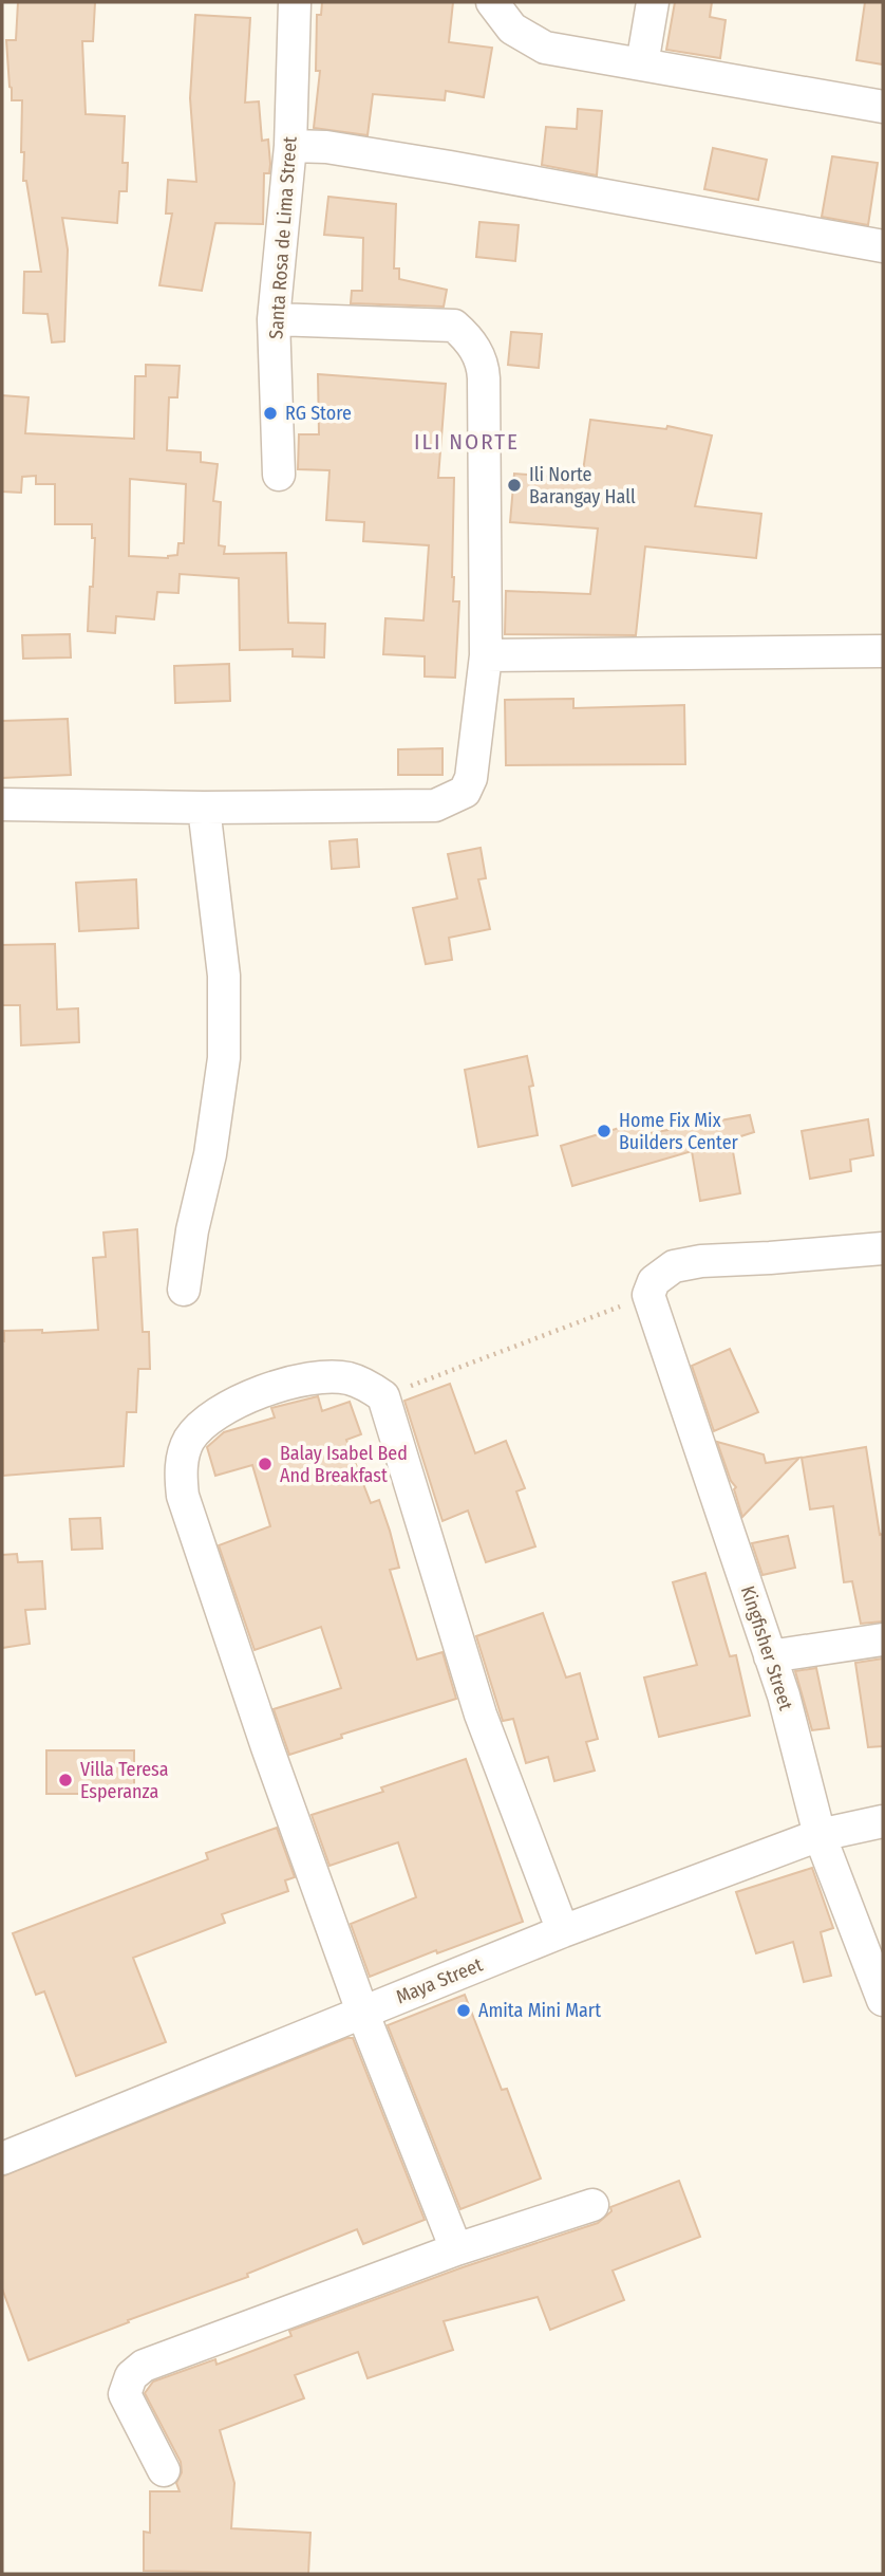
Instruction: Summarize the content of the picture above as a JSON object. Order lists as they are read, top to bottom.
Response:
{
  "streets": {
    "street": ["Santa Rosa de Lima Street", "Kingfisher Street", "Maya Street"]
  },
  "crossings": [
    ["Kingfisher Street", "Maya Street"]
  ],
  "districts": ["ILI NORTE"],
  "places": [
    "RG Store",
    "Ili Norte Barangay Hall",
    "Home Fix Mix Builders Center",
    "Balay Isabel Bed And Breakfast",
    "Villa Teresa Esperanza",
    "Amita Mini Mart"
  ]
}
